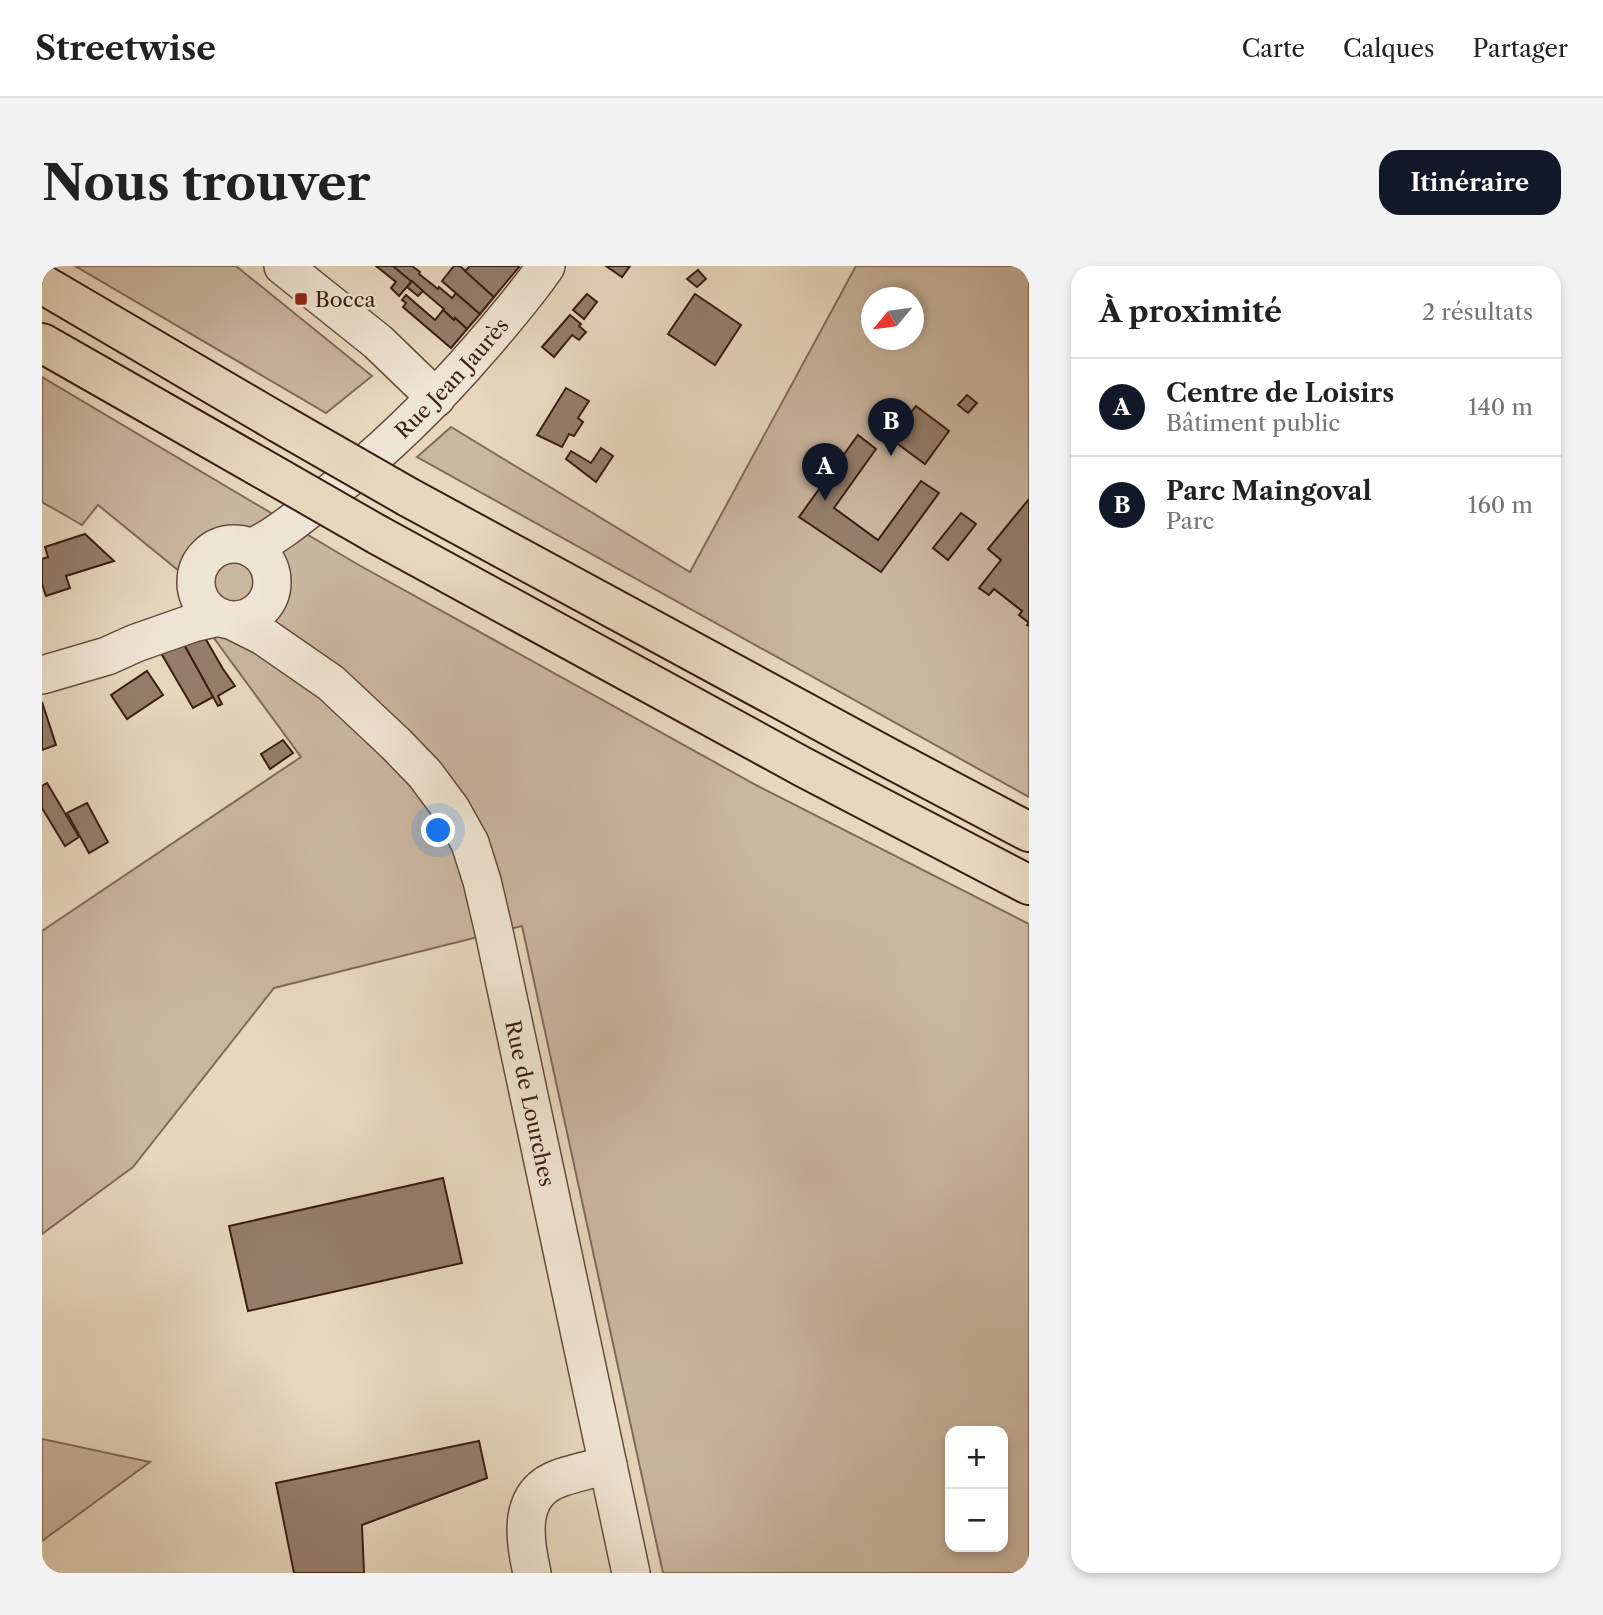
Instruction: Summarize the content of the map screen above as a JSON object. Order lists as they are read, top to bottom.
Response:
{
  "streets": {
    "street": ["Rue Jean Jaurès", "Rue de Lourches"]
  },
  "crossings": [
    ["Rue Jean Jaurès", "Rue de Lourches"]
  ],
  "places": {
    "transit": ["Bocca"]
  },
  "north": "bottom left",
  "page": {
    "header": "Streetwise",
    "nav": ["Carte", "Calques", "Partager"],
    "buttons": "Itinéraire",
    "title": "Nous trouver",
    "heading": ["À proximité", "2 résultats"],
    "list": [
      {
        "mark": "A",
        "name": "Centre de Loisirs",
        "note": "Bâtiment public",
        "value": "140 m"
      },
      {
        "mark": "B",
        "name": "Parc Maingoval",
        "note": "Parc",
        "value": "160 m"
      }
    ],
    "pins": ["B", "A"],
    "map_buttons": ["+", "−"]
  }
}
